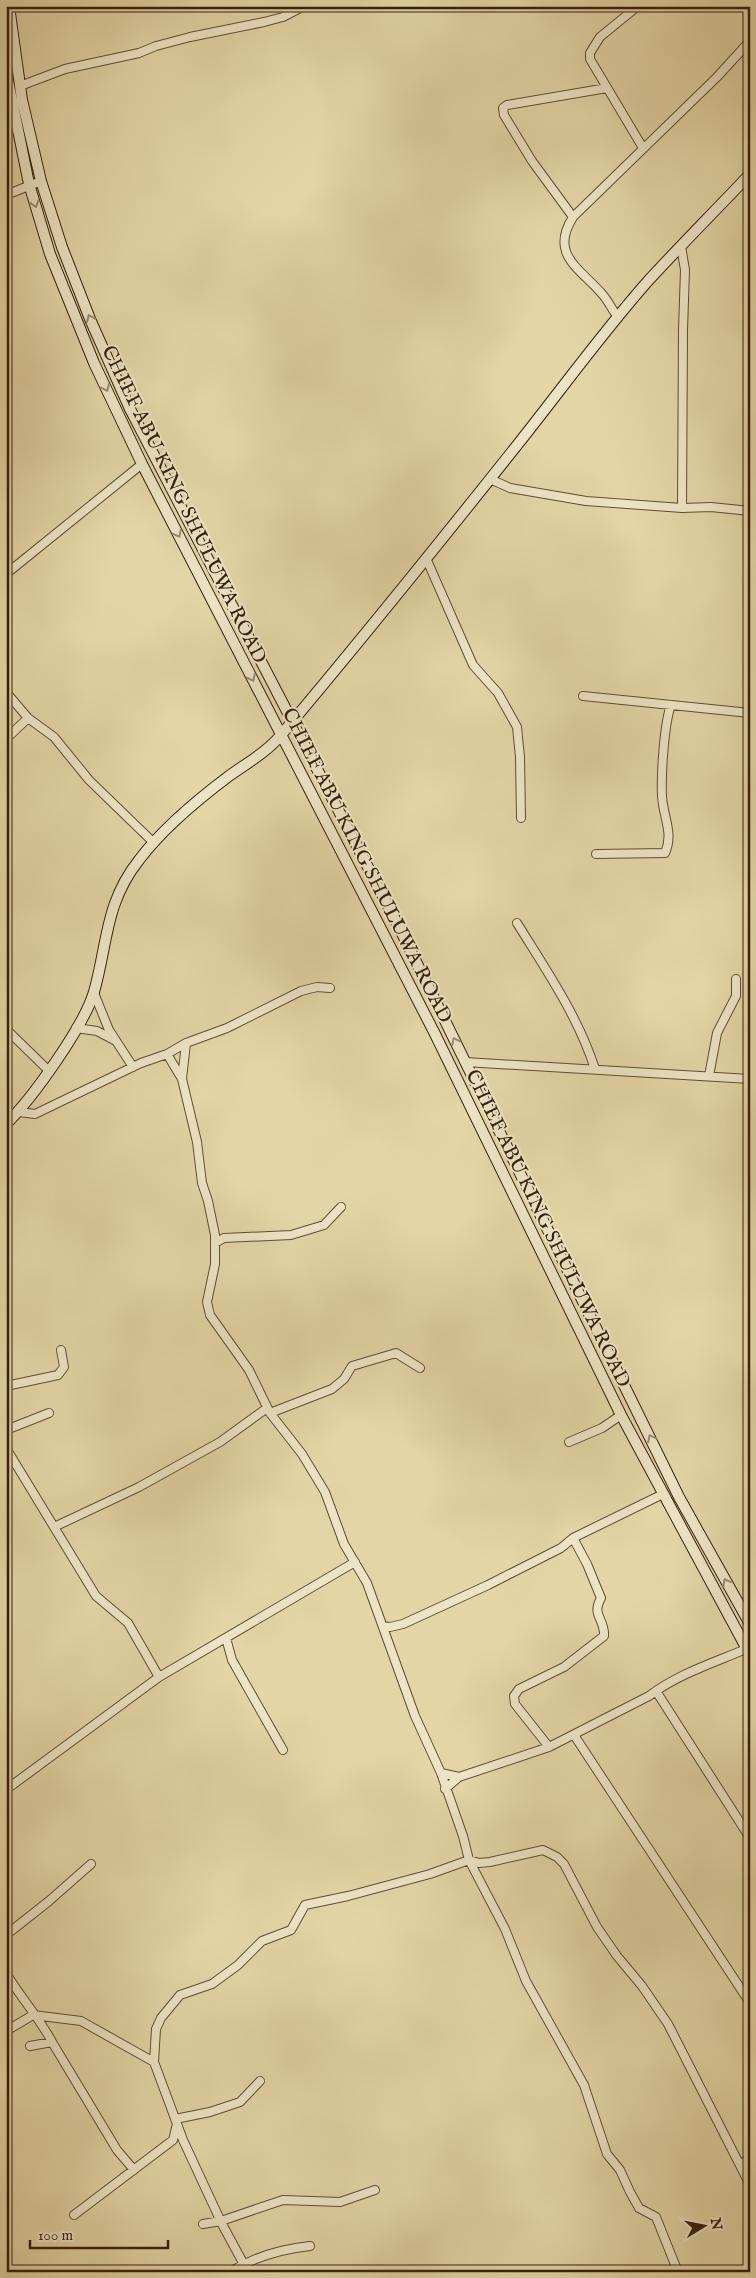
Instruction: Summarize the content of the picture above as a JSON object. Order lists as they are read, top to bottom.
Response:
{
  "streets": {
    "street": ["CHIEF ABU KING SHULUWA ROAD"]
  },
  "scale_bar": "100 m",
  "north": "right"
}
